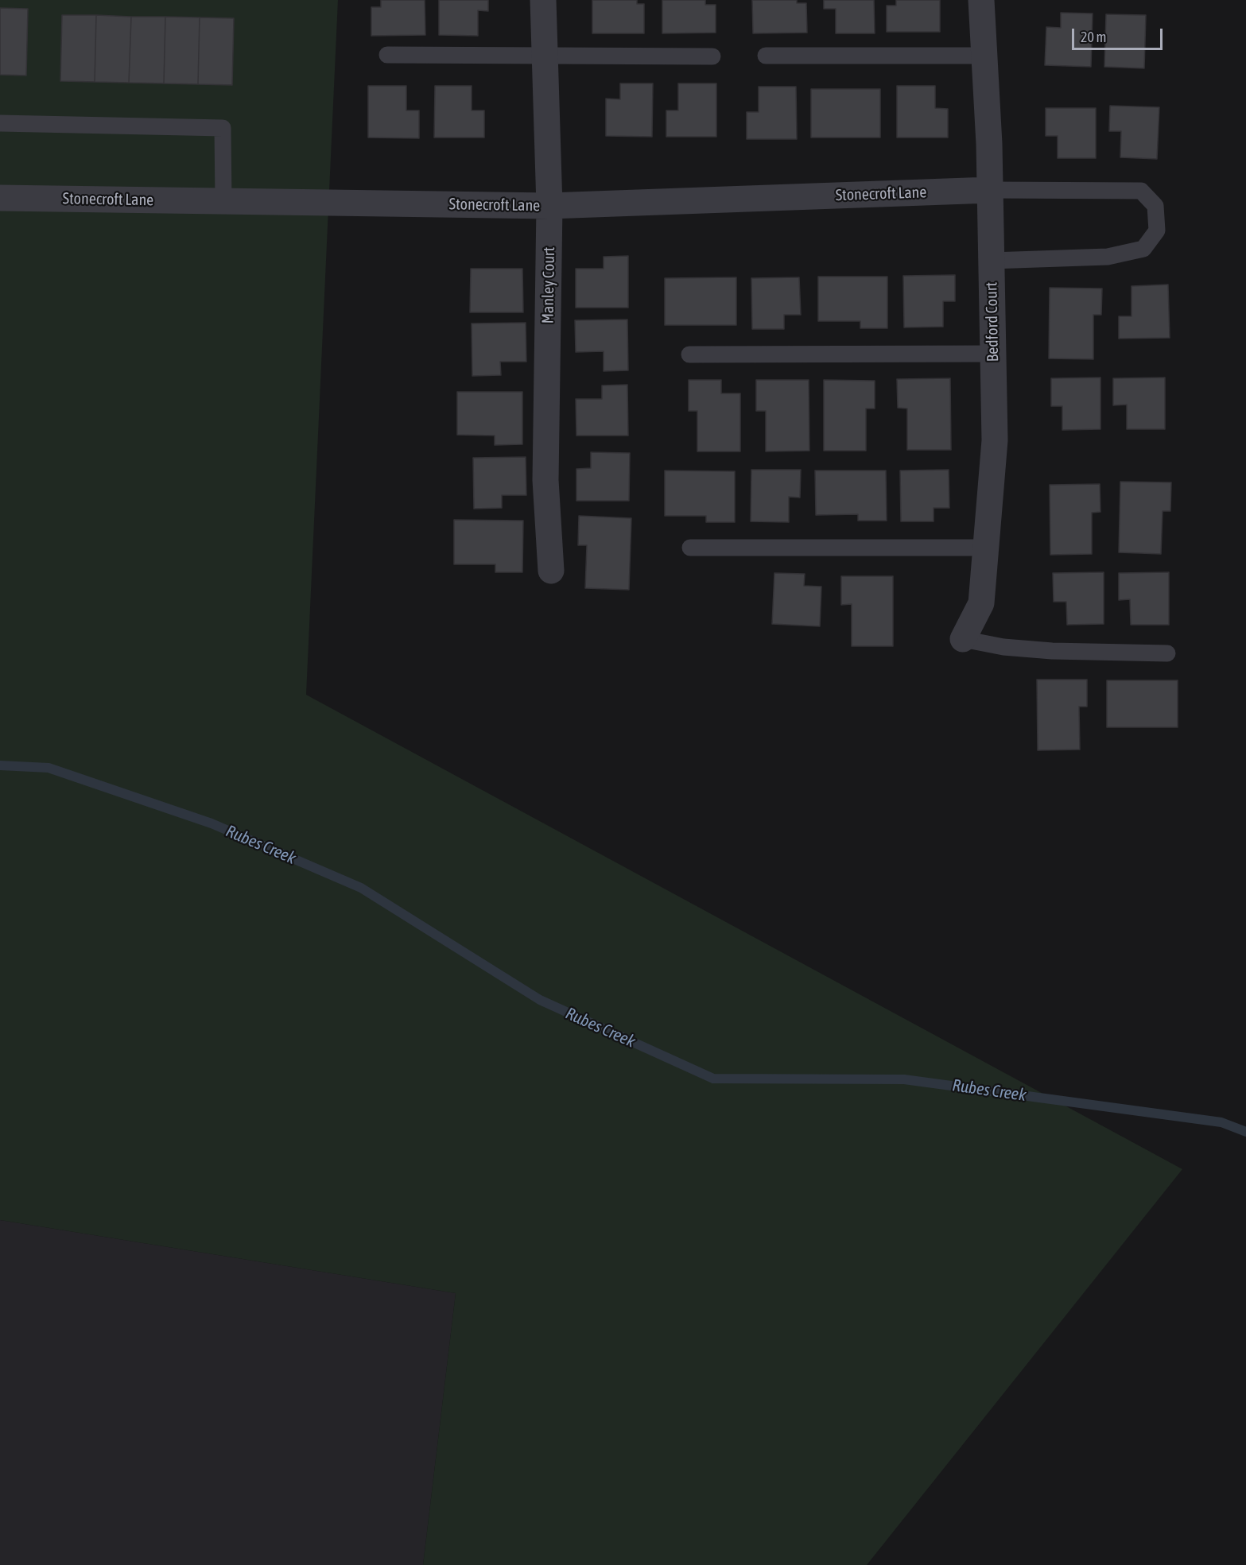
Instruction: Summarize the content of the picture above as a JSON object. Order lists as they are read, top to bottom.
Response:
{
  "streets": {
    "street": ["Stonecroft Lane", "Manley Court", "Bedford Court"]
  },
  "crossings": [
    ["Stonecroft Lane", "Manley Court"],
    ["Stonecroft Lane", "Bedford Court"]
  ],
  "water": ["Rubes Creek"],
  "scale_bar": "20 m"
}
